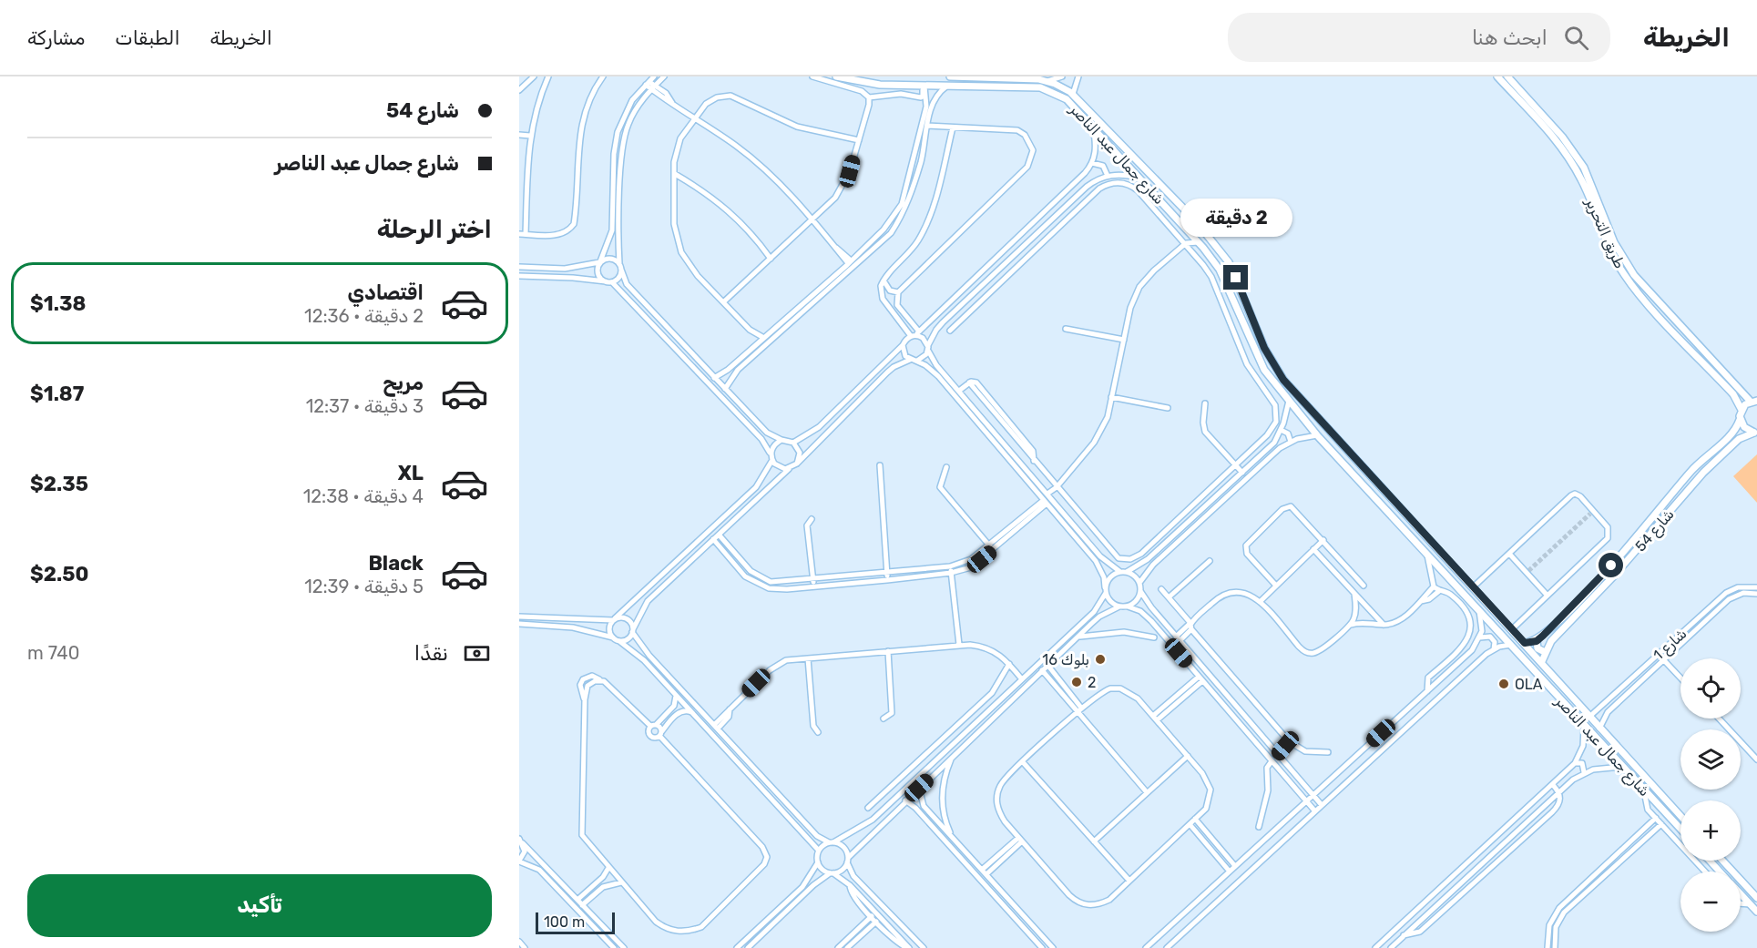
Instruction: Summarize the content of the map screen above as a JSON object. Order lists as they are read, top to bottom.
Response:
{
  "streets": {
    "main road": ["شارع جمال عبد الناصر", "طريق التحرير", "شارع 54"],
    "street": ["شارع 1"]
  },
  "crossings": [
    ["شارع جمال عبد الناصر", "شارع 54"],
    ["شارع جمال عبد الناصر", "شارع 1"]
  ],
  "places": ["بلوك 16", "2", "OLA"],
  "scale_bar": "100 m",
  "page": {
    "header": "الخريطة",
    "search": "ابحث هنا",
    "nav": ["الخريطة", "الطبقات", "مشاركة"],
    "banner": ["شارع 54", "شارع جمال عبد الناصر"],
    "heading": "اختر الرحلة",
    "bubble": "2 دقيقة",
    "list": [
      {
        "name": "اقتصادي",
        "note": "2 دقيقة · 12:36",
        "value": "$1.38"
      },
      {
        "name": "مريح",
        "note": "3 دقيقة · 12:37",
        "value": "$1.87"
      },
      {
        "name": "XL",
        "note": "4 دقيقة · 12:38",
        "value": "$2.35"
      },
      {
        "name": "Black",
        "note": "5 دقيقة · 12:39",
        "value": "$2.50"
      }
    ],
    "pay": ["نقدًا", "740 m"],
    "map_buttons": ["+", "−"],
    "buttons": "تأكيد",
    "scale": "100 m"
  }
}
